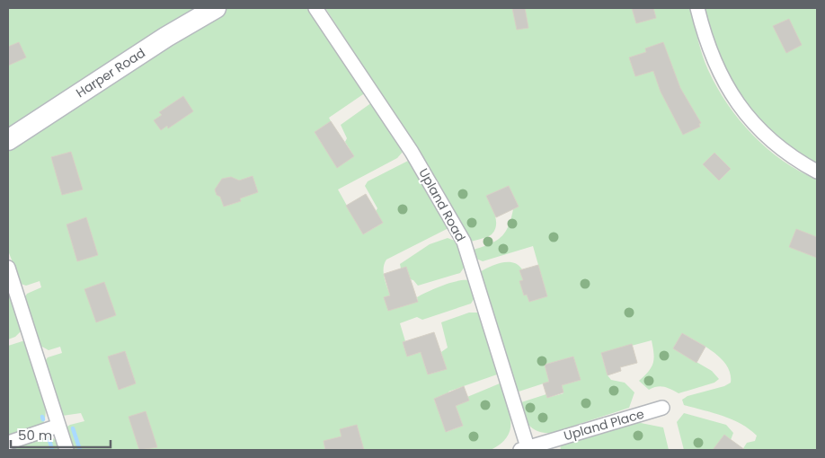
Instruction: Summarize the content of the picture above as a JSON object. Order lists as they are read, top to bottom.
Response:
{
  "streets": {
    "main road": ["Harper Road"],
    "street": ["Upland Road", "Upland Place"]
  },
  "crossings": [
    ["Upland Road", "Upland Place"]
  ],
  "scale_bar": "50 m"
}
